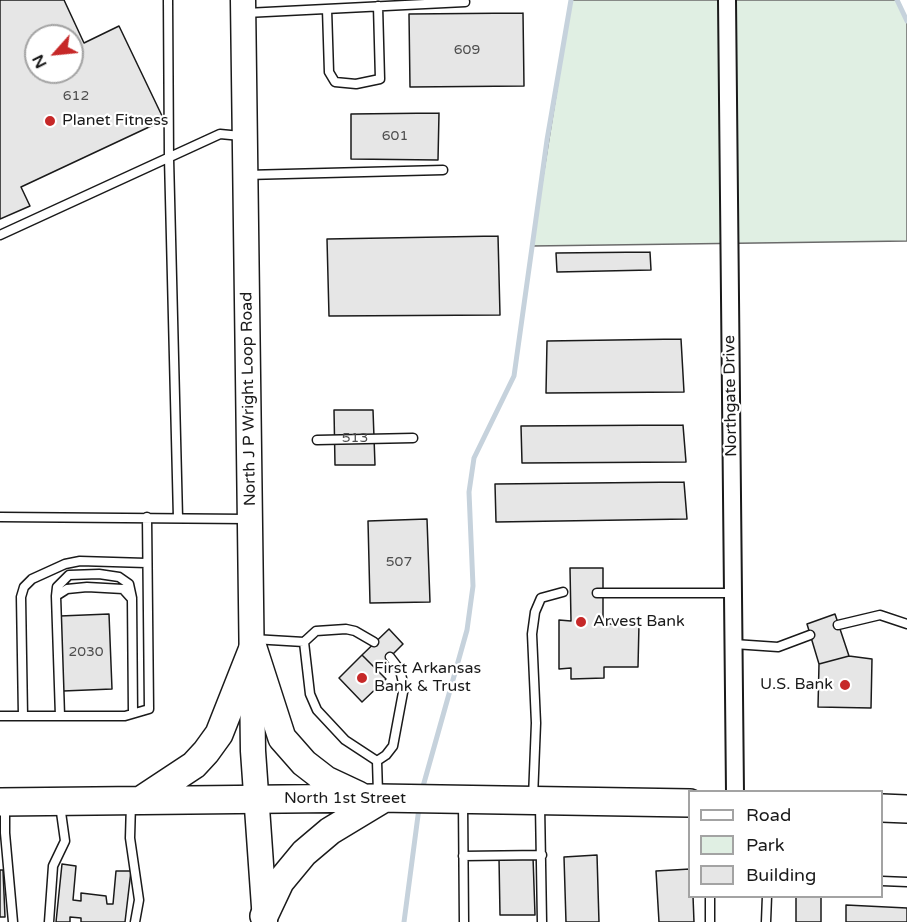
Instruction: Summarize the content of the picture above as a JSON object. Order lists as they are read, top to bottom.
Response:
{
  "streets": {
    "main road": ["North J P Wright Loop Road", "North 1st Street"],
    "street": ["Northgate Drive"]
  },
  "crossings": [
    ["North J P Wright Loop Road", "North 1st Street"]
  ],
  "places": [
    "Planet Fitness",
    "Arvest Bank",
    "First Arkansas Bank & Trust",
    "U.S. Bank"
  ],
  "house_numbers": [
    "609",
    "612",
    "601",
    "513",
    "507",
    "2030"
  ],
  "legend": ["Road", "Park", "Building"],
  "north": "bottom left"
}
